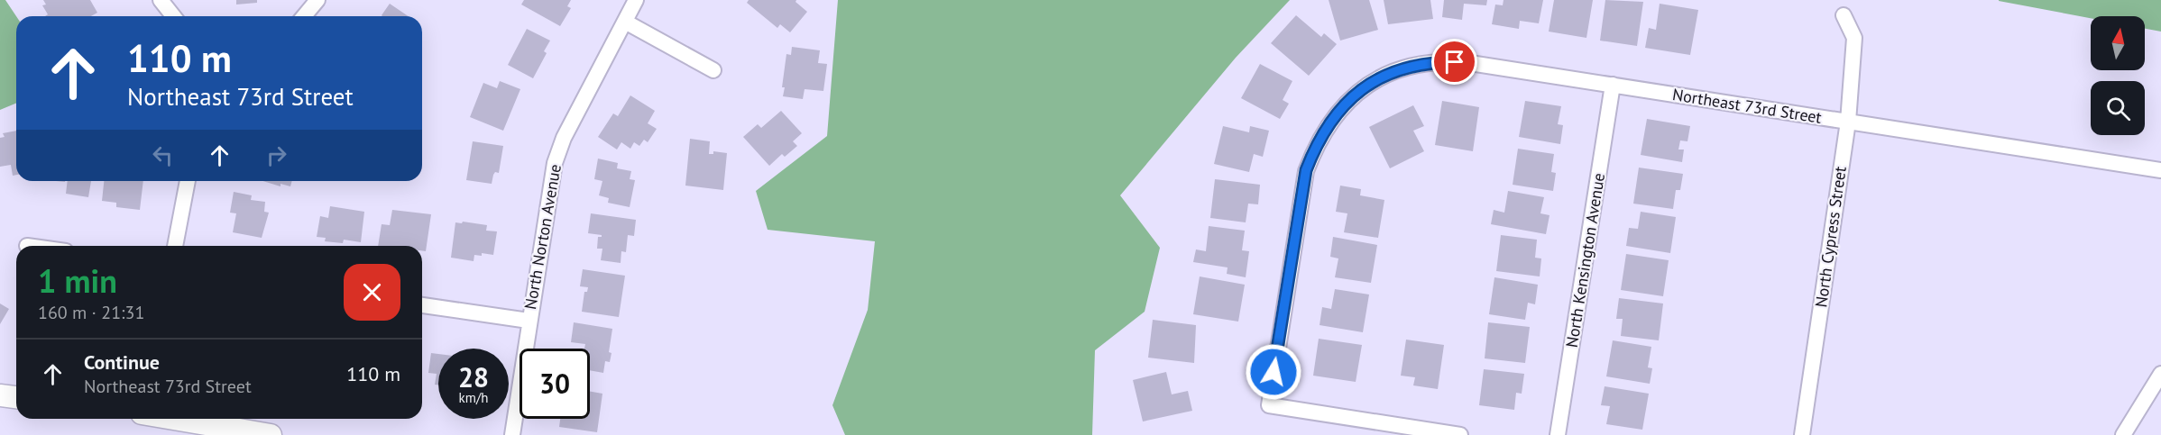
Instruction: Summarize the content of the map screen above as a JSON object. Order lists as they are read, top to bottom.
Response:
{
  "streets": {
    "street": [
      "Northeast 73rd Street",
      "North Norton Avenue",
      "North Cypress Street",
      "North Kensington Avenue"
    ]
  },
  "crossings": [
    ["Northeast 73rd Street", "North Cypress Street"],
    ["Northeast 73rd Street", "North Kensington Avenue"]
  ],
  "north": "top",
  "page": {
    "turn": ["110 m", "Northeast 73rd Street"],
    "heading": ["1 min", "160 m · 21:31"],
    "list": [
      {
        "name": "Continue",
        "note": "Northeast 73rd Street",
        "value": "110 m"
      }
    ],
    "speed": "28 km/h",
    "limit": "30"
  }
}
